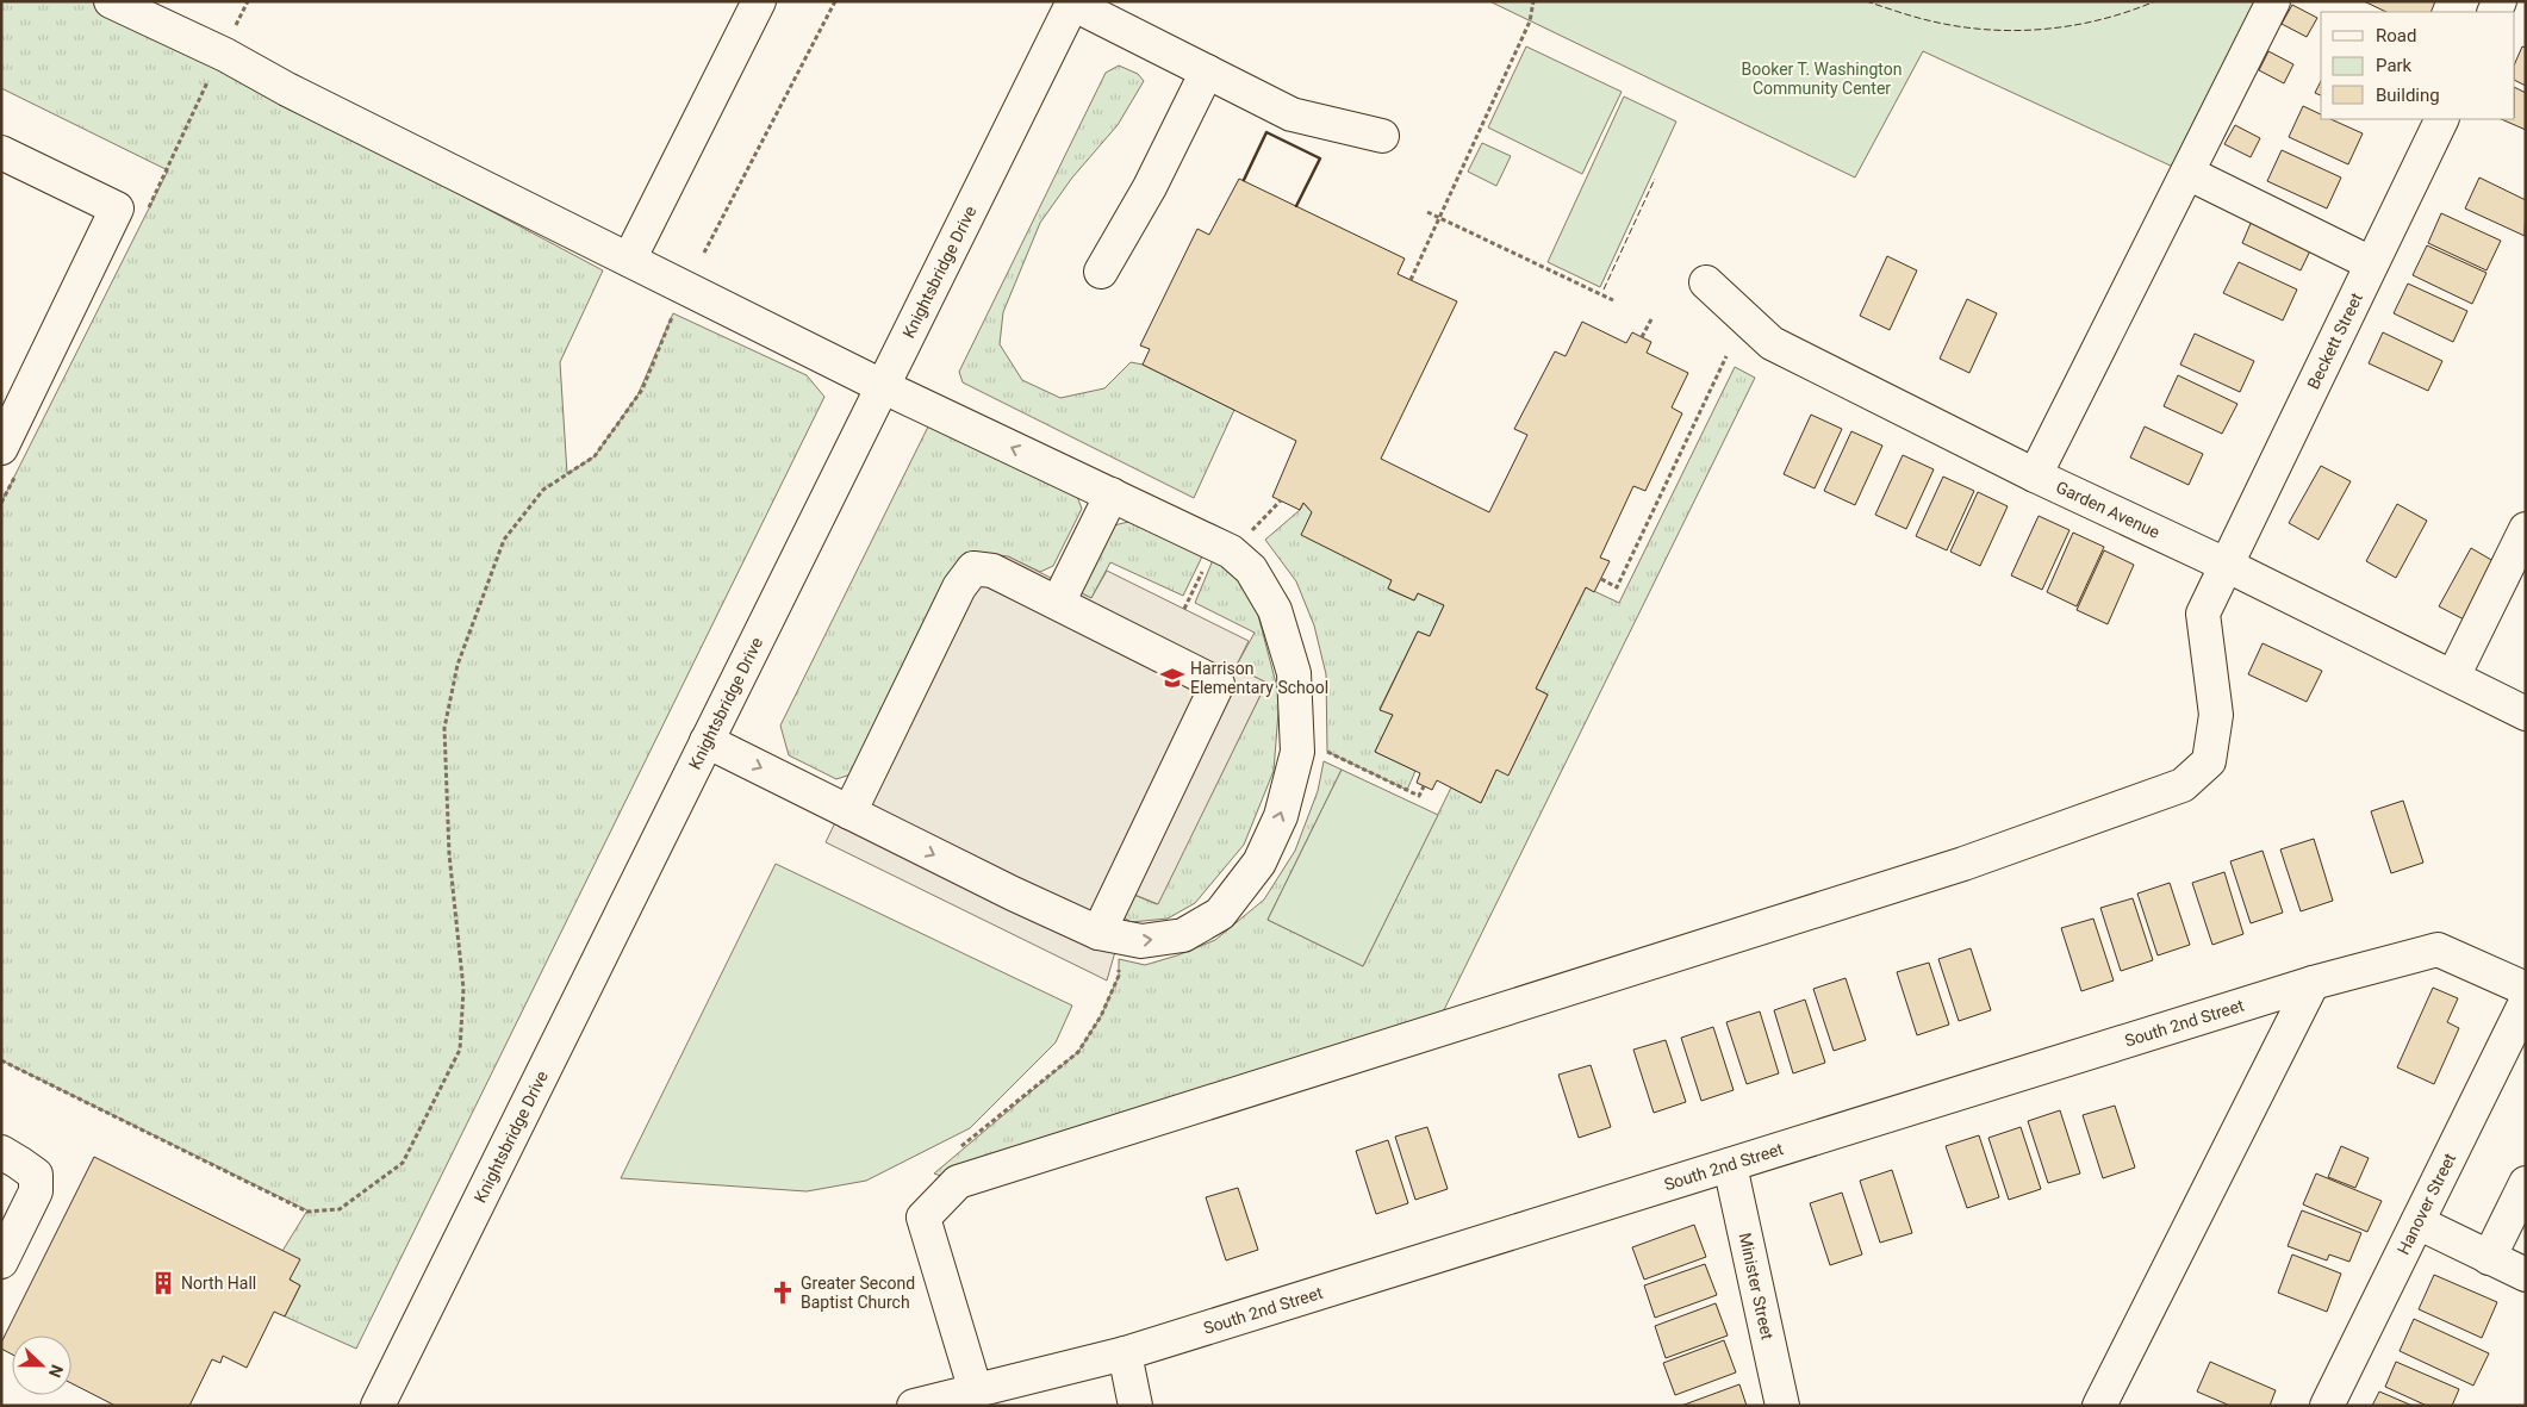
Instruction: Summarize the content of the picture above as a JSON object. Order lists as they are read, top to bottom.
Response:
{
  "streets": {
    "street": [
      "Knightsbridge Drive",
      "Beckett Street",
      "Garden Avenue",
      "South 2nd Street",
      "Hanover Street",
      "Minister Street"
    ]
  },
  "crossings": [
    ["Beckett Street", "Garden Avenue"],
    ["Beckett Street", "South 2nd Street"],
    ["South 2nd Street", "Minister Street"]
  ],
  "parks": ["Booker T. Washington Community Center"],
  "places": {
    "school or university": ["Harrison Elementary School"],
    "building": ["North Hall"],
    "church": ["Greater Second Baptist Church"]
  },
  "legend": ["Road", "Park", "Building"],
  "north": "right"
}
